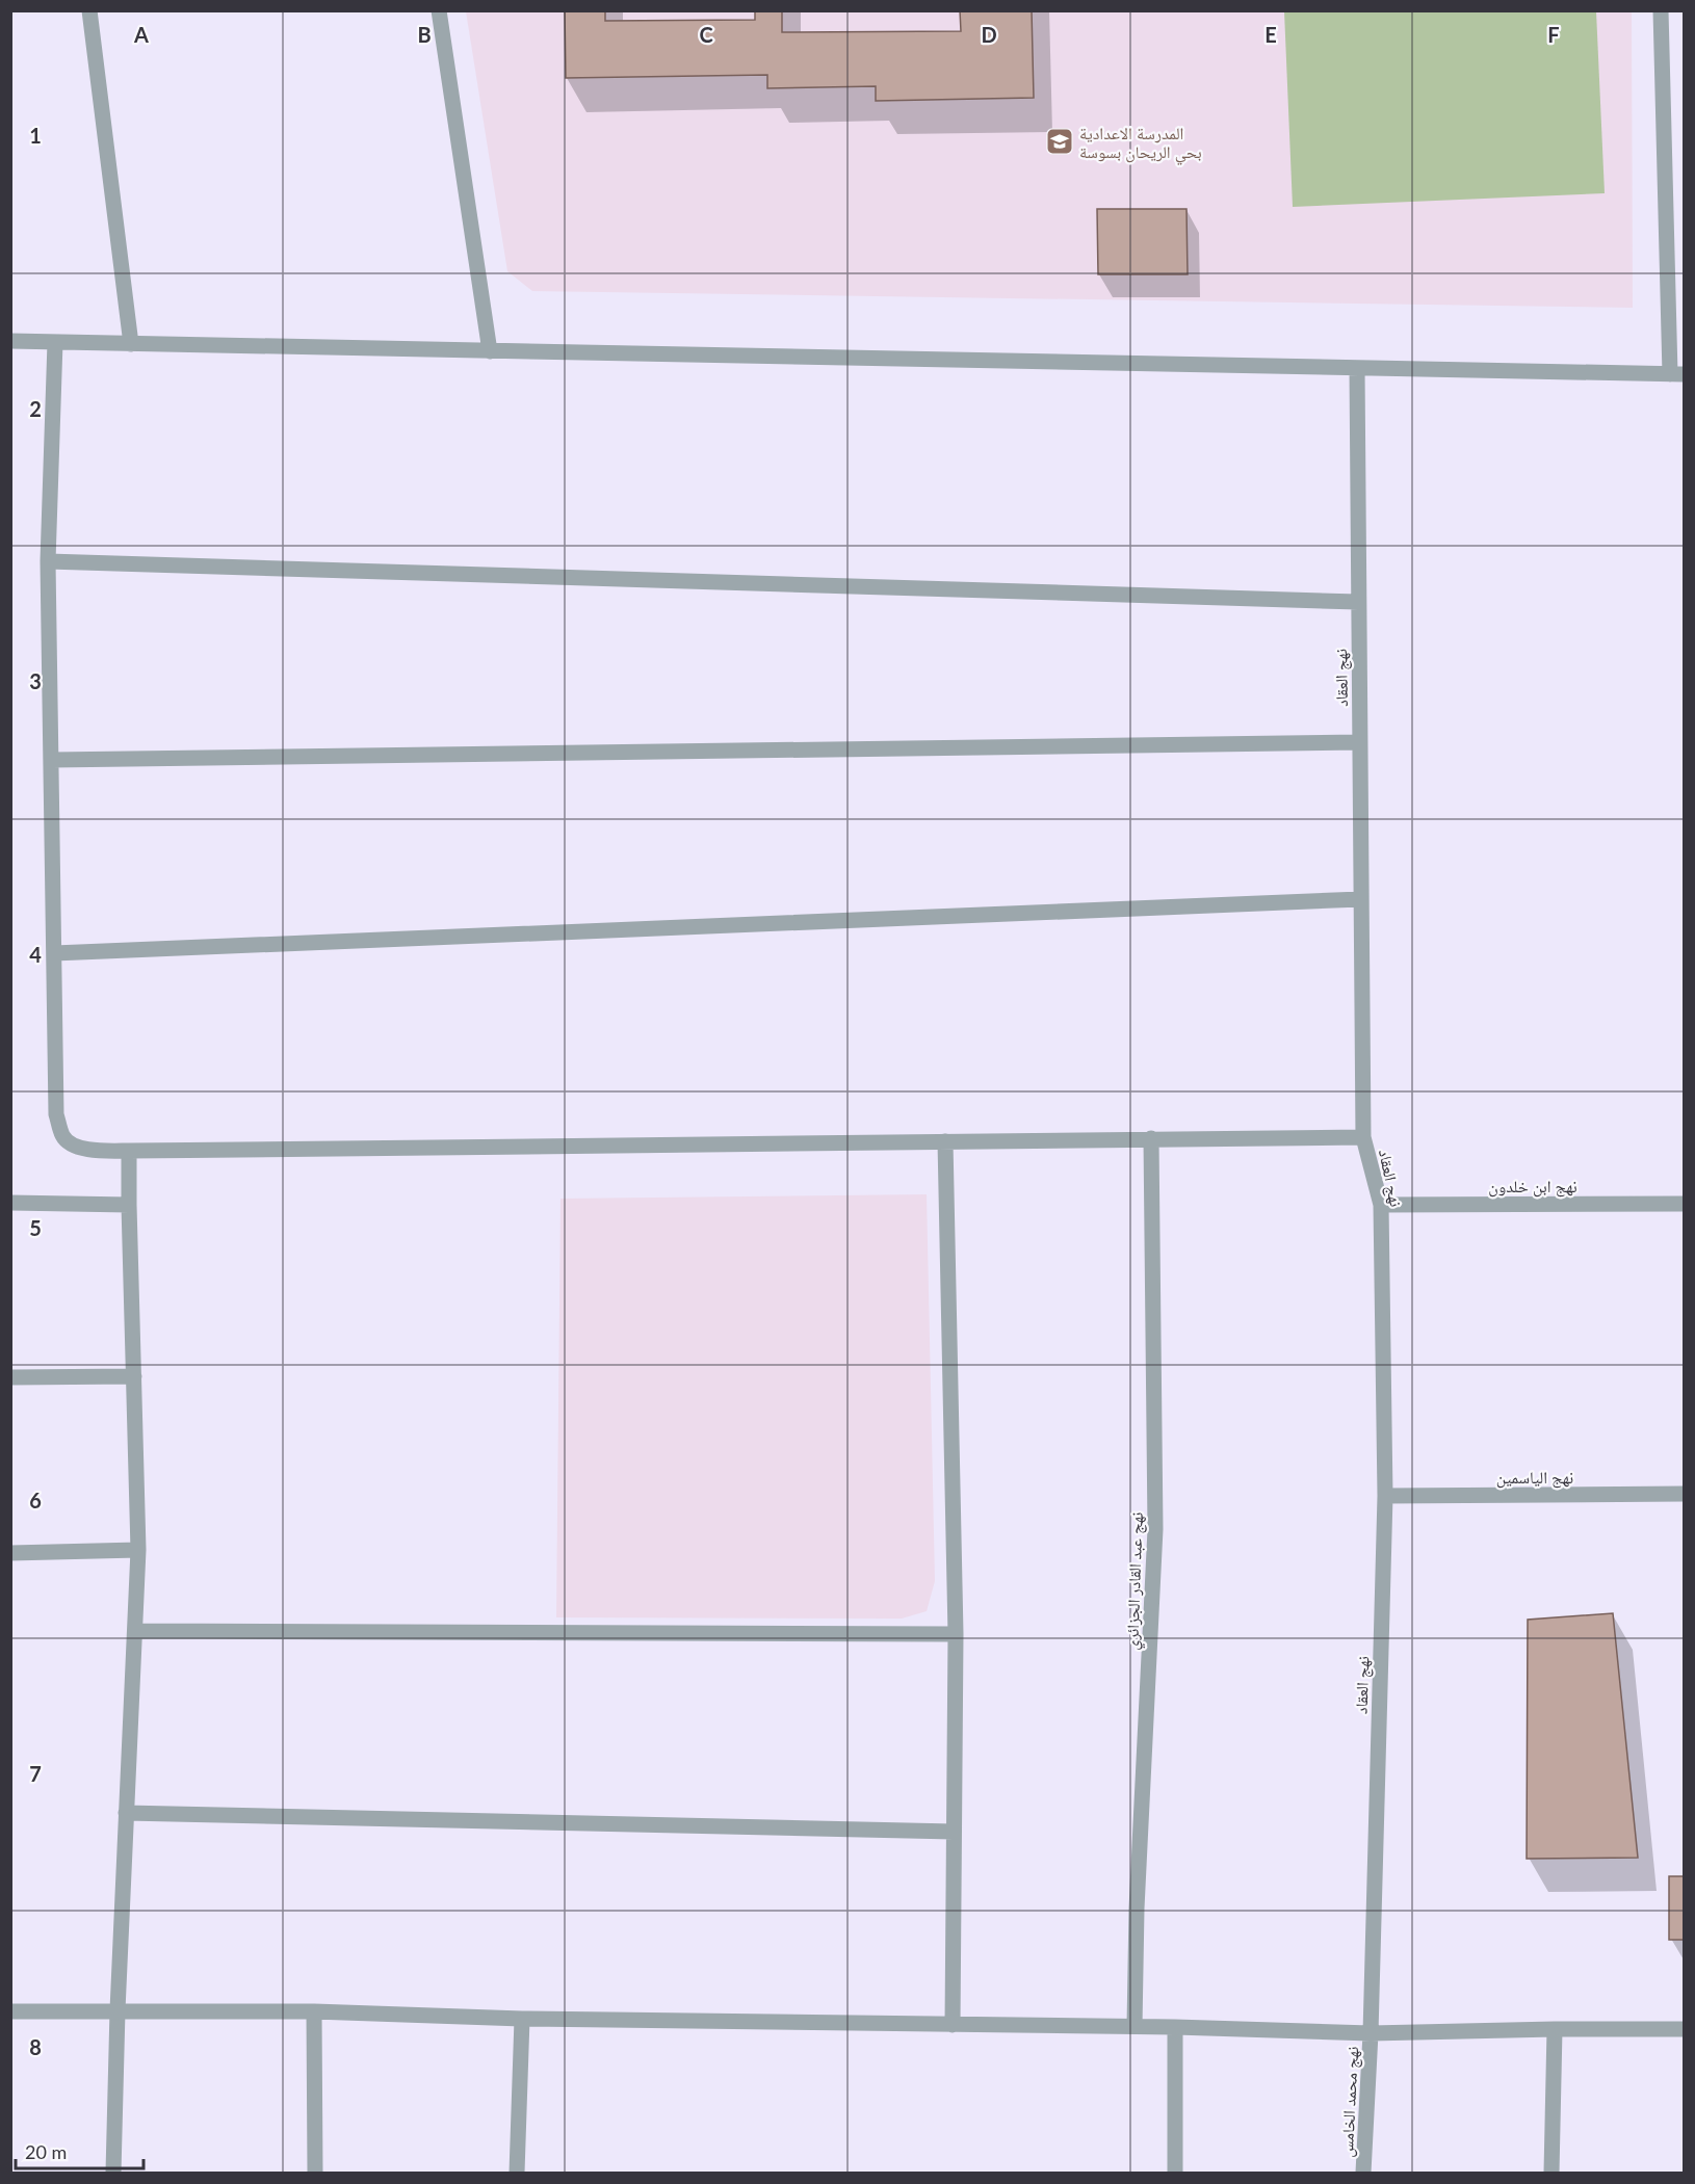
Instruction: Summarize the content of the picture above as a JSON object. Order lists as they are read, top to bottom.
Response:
{
  "streets": {
    "street": [
      "نهج العقاد",
      "نهج ابن خلدون",
      "نهج الياسمين",
      "نهج عبد القادر الجزائري",
      "نهج محمد الخامس"
    ]
  },
  "crossings": [
    ["نهج العقاد", "نهج ابن خلدون"],
    ["نهج العقاد", "نهج الياسمين"],
    ["نهج العقاد", "نهج محمد الخامس"]
  ],
  "places": {
    "school or university": ["المدرسة الاعدادية بحي الريحان بسوسة"]
  },
  "scale_bar": "20 m",
  "grid": {
    "columns": [
      "A",
      "B",
      "C",
      "D",
      "E",
      "F"
    ],
    "rows": [
      "1",
      "2",
      "3",
      "4",
      "5",
      "6",
      "7",
      "8"
    ]
  }
}
